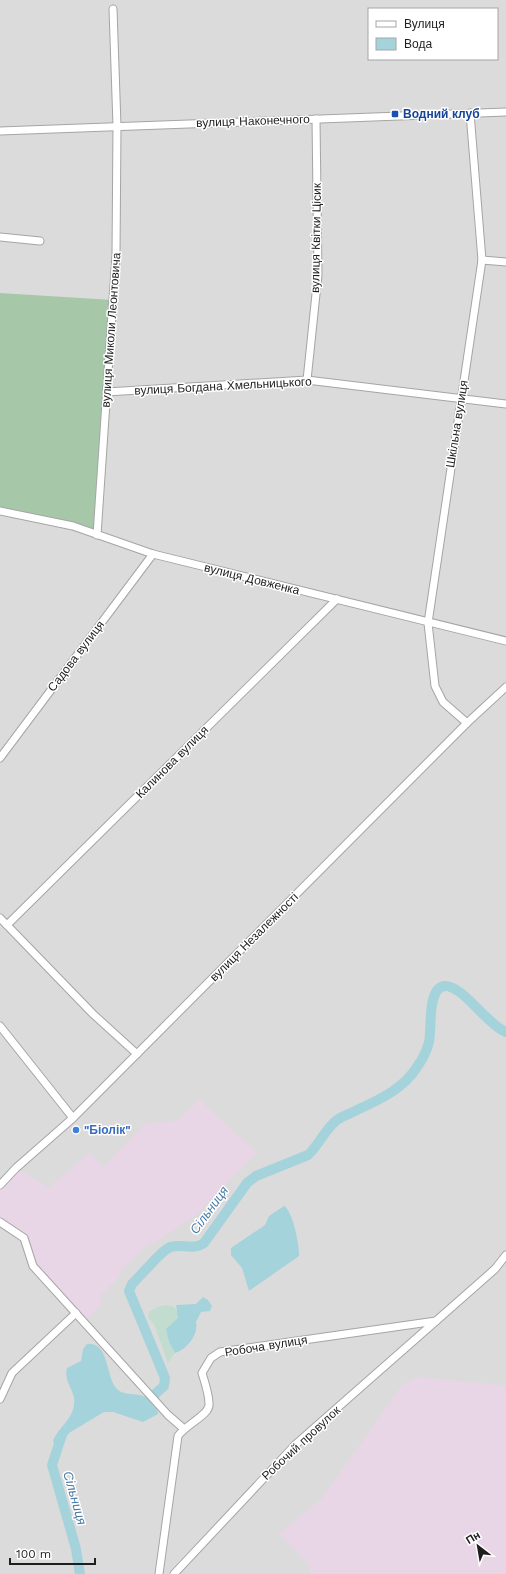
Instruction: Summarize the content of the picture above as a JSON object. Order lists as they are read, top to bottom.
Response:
{
  "streets": {
    "street": [
      "вулиця Наконечного",
      "вулиця Квітки Цісик",
      "вулиця Миколи Леонтовича",
      "вулиця Богдана Хмельницького",
      "Шкільна вулиця",
      "вулиця Довженка",
      "Садова вулиця",
      "Калинова вулиця",
      "вулиця Незалежності",
      "Робоча вулиця",
      "Робочий провулок"
    ]
  },
  "crossings": [
    ["вулиця Наконечного", "вулиця Квітки Цісик"],
    ["вулиця Наконечного", "вулиця Миколи Леонтовича"],
    ["вулиця Наконечного", "Шкільна вулиця"],
    ["вулиця Квітки Цісик", "вулиця Богдана Хмельницького"],
    ["вулиця Миколи Леонтовича", "вулиця Богдана Хмельницького"],
    ["вулиця Миколи Леонтовича", "вулиця Довженка"],
    ["вулиця Богдана Хмельницького", "Шкільна вулиця"],
    ["Шкільна вулиця", "вулиця Довженка"],
    ["Шкільна вулиця", "вулиця Незалежності"],
    ["вулиця Довженка", "Садова вулиця"],
    ["вулиця Довженка", "Калинова вулиця"],
    ["Робоча вулиця", "Робочий провулок"]
  ],
  "water": ["Сільниця"],
  "places": {
    "transit": ["Водний клуб"],
    "other": ["\"Біолік\""]
  },
  "legend": ["Вулиця", "Вода"],
  "scale_bar": "100 m",
  "north": "top left"
}
